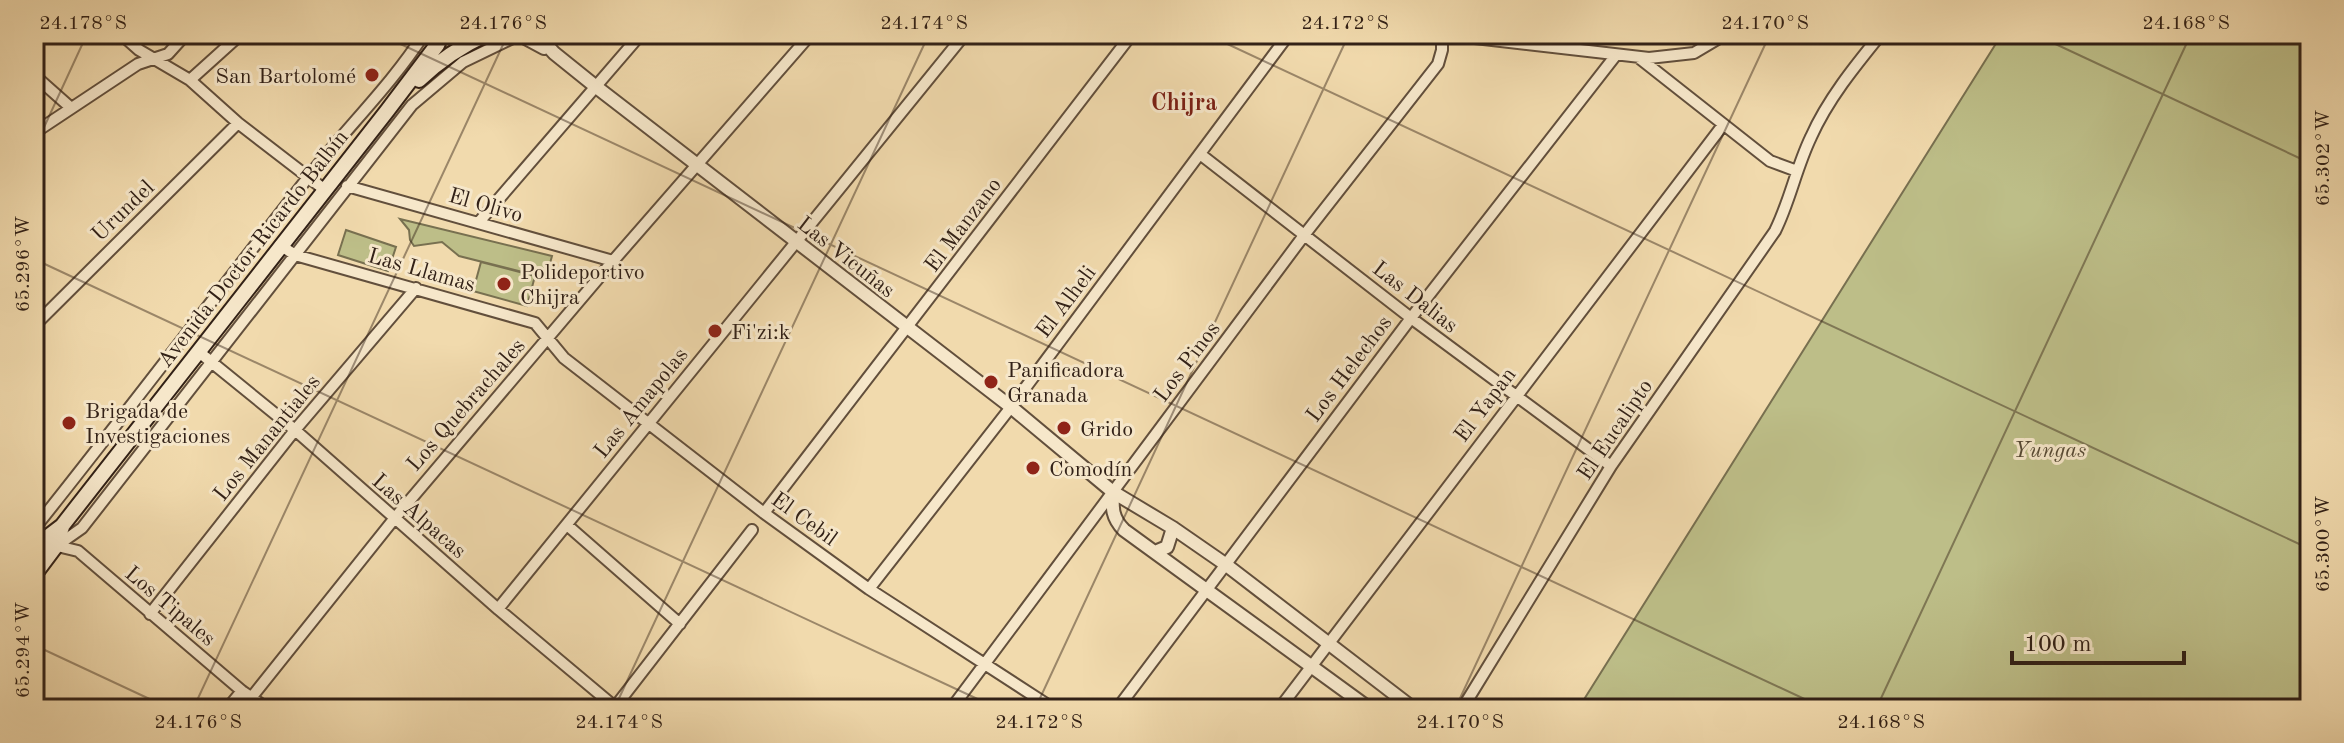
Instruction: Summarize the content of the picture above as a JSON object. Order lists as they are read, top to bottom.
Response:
{
  "streets": {
    "main road": ["Avenida Doctor Ricardo Balbín"],
    "street": [
      "El Olivo",
      "Urundel",
      "El Manzano",
      "Las Vicuñas",
      "Las Llamas",
      "Las Dalias",
      "El Alheli",
      "Los Pinos",
      "Los Helechos",
      "Las Amapolas",
      "Los Quebrachales",
      "El Yapan",
      "El Eucalipto",
      "Los Manantiales",
      "Las Alpacas",
      "El Cebil",
      "Los Tipales"
    ]
  },
  "crossings": [
    ["El Olivo", "Los Quebrachales"],
    ["El Manzano", "Las Vicuñas"],
    ["El Manzano", "El Cebil"],
    ["Avenida Doctor Ricardo Balbín", "Las Llamas"],
    ["Avenida Doctor Ricardo Balbín", "Las Alpacas"],
    ["Avenida Doctor Ricardo Balbín", "Los Tipales"],
    ["Las Vicuñas", "El Alheli"],
    ["Las Vicuñas", "Los Pinos"],
    ["Las Vicuñas", "Los Helechos"],
    ["Las Vicuñas", "Las Amapolas"],
    ["Las Vicuñas", "Los Quebrachales"],
    ["Las Vicuñas", "El Yapan"],
    ["Las Llamas", "Los Quebrachales"],
    ["Las Llamas", "Los Manantiales"],
    ["Las Llamas", "El Cebil"],
    ["Las Dalias", "El Alheli"],
    ["Las Dalias", "Los Pinos"],
    ["Las Dalias", "Los Helechos"],
    ["Las Dalias", "El Yapan"],
    ["Las Dalias", "El Eucalipto"],
    ["El Alheli", "El Cebil"],
    ["Los Pinos", "El Cebil"],
    ["Las Amapolas", "Las Alpacas"],
    ["Las Amapolas", "El Cebil"],
    ["Los Quebrachales", "Las Alpacas"],
    ["Los Quebrachales", "El Cebil"],
    ["Los Quebrachales", "Los Tipales"],
    ["Los Manantiales", "Las Alpacas"],
    ["Los Manantiales", "Los Tipales"]
  ],
  "districts": ["Chijra"],
  "parks": ["Yungas"],
  "places": [
    "San Bartolomé",
    "Polideportivo Chijra",
    "Fi'zi:k",
    "Panificadora Granada",
    "Brigada de Investigaciones",
    "Grido",
    "Comodín"
  ],
  "scale_bar": "100 m",
  "coordinates": [
    "24.178°S",
    "24.176°S",
    "24.174°S",
    "24.172°S",
    "24.170°S",
    "24.168°S",
    "65.302°W",
    "65.296°W",
    "65.300°W",
    "65.294°W"
  ]
}
